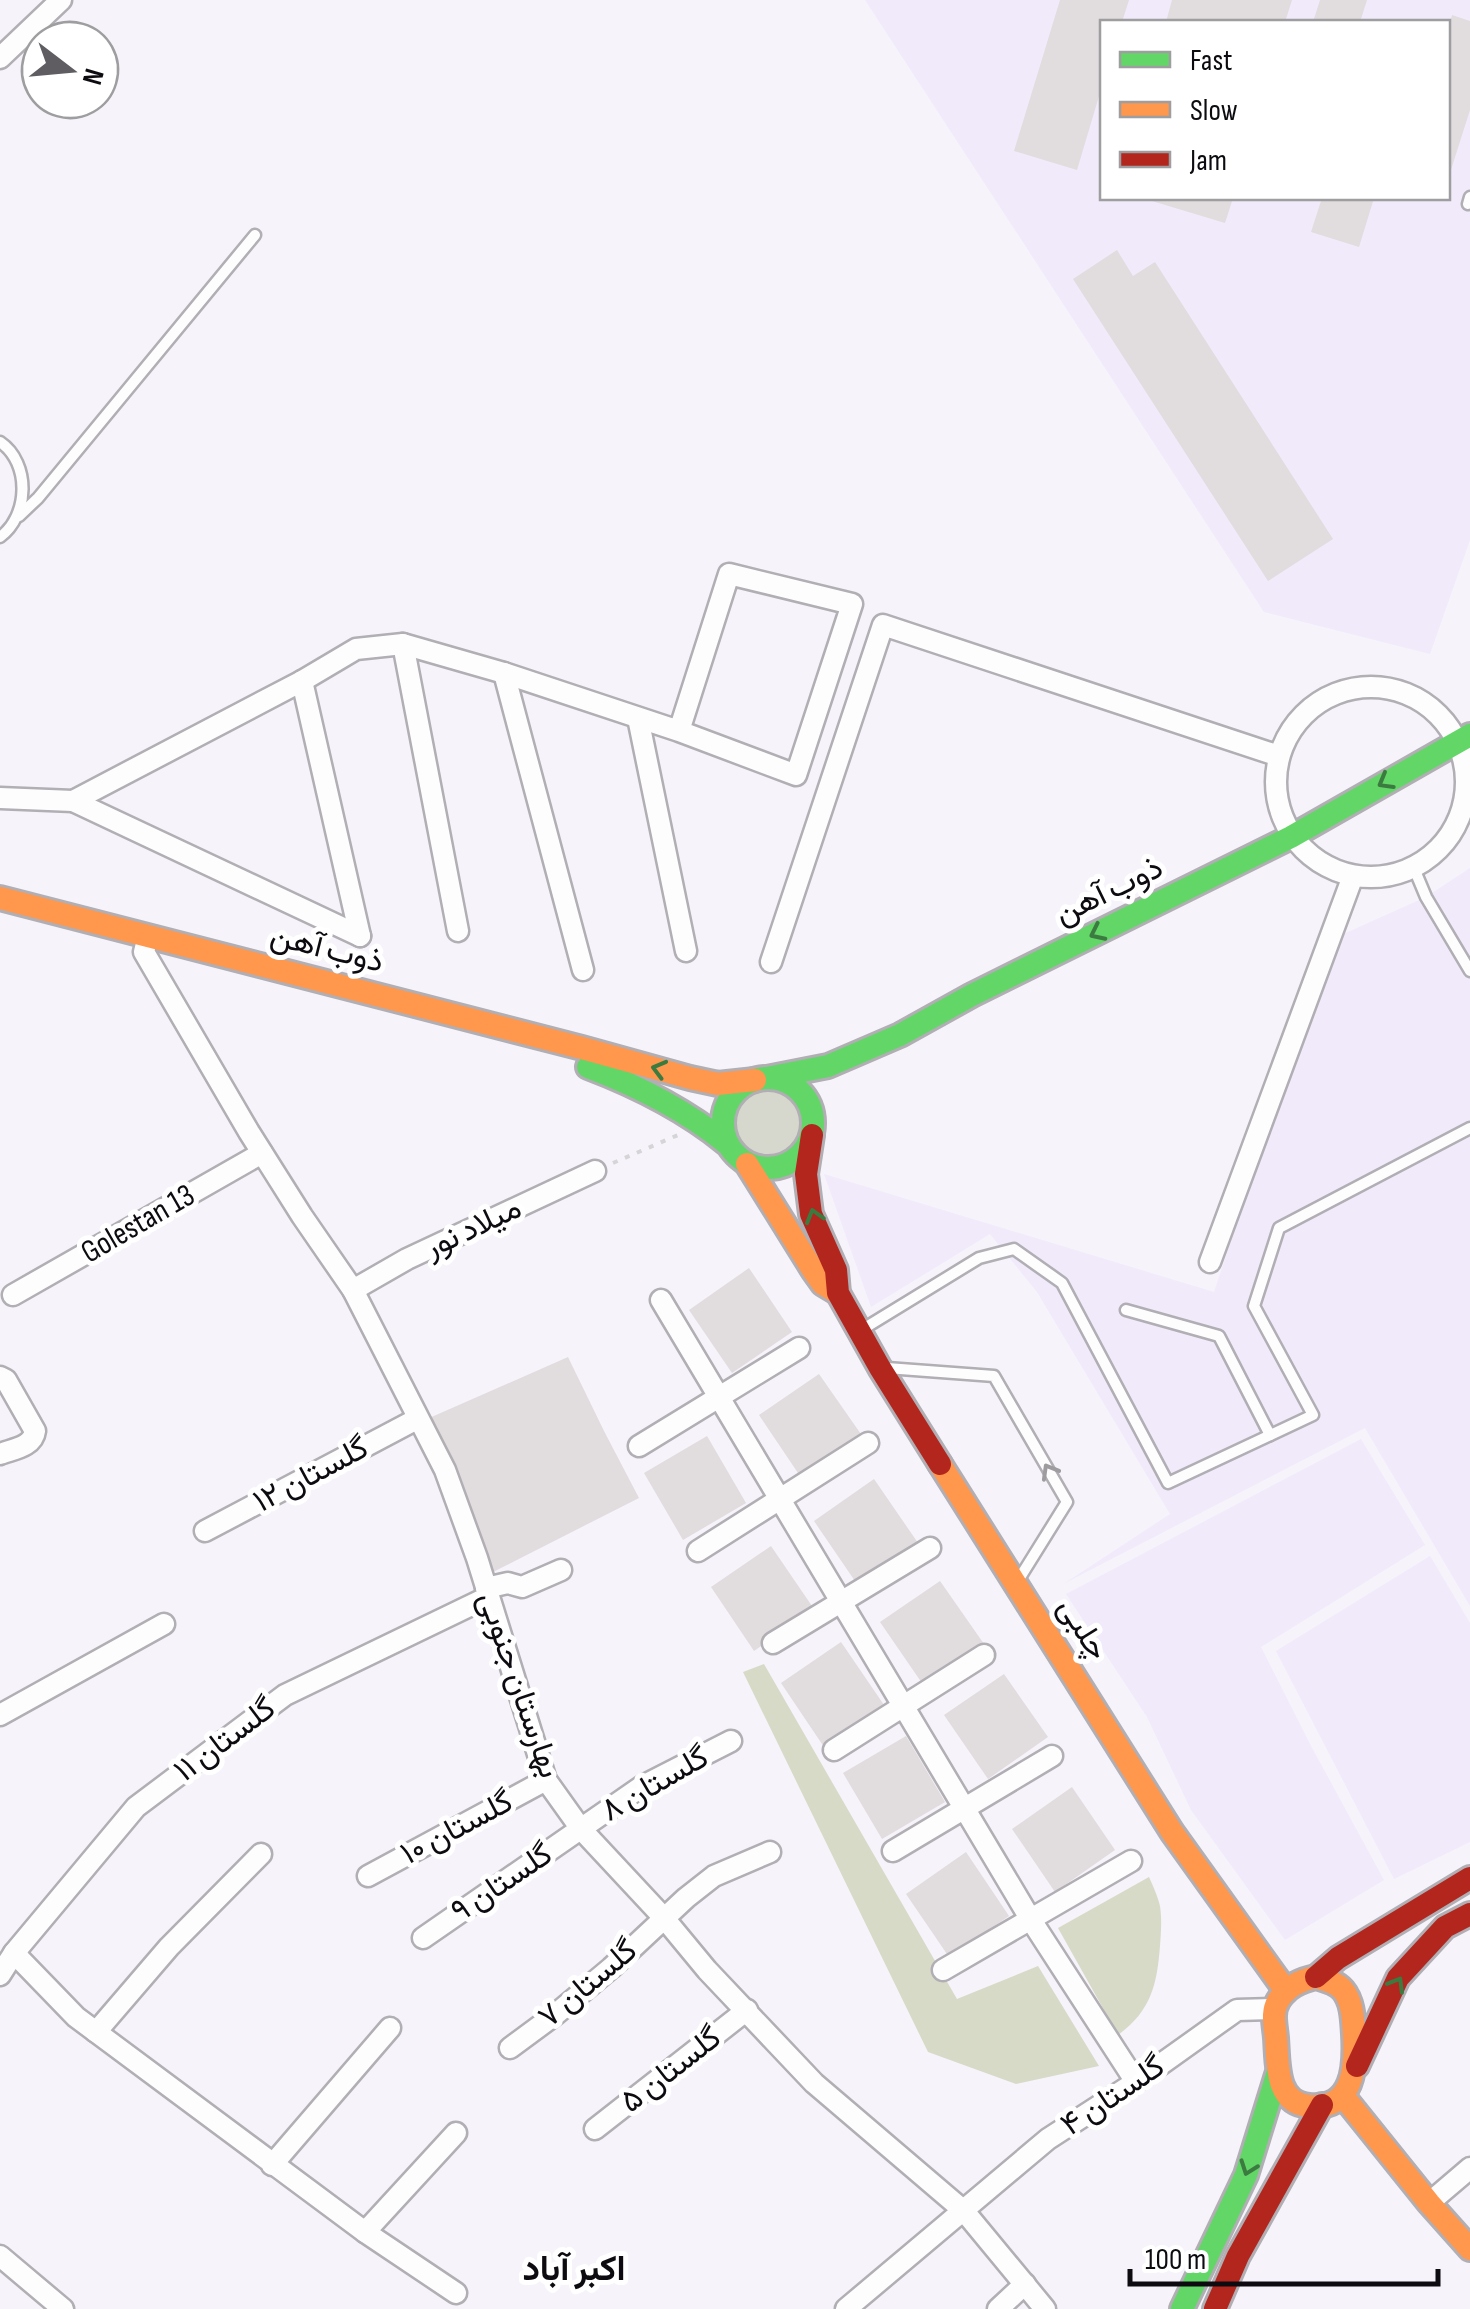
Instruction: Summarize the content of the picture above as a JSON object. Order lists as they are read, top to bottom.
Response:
{
  "streets": {
    "main road": ["ذوب آهن", "چلبی"],
    "street": [
      "Golestan 13",
      "میلاد نور",
      "گلستان ۱۲",
      "بهارستان جنوبی",
      "گلستان ۱۱",
      "گلستان ۸",
      "گلستان ۱۰",
      "گلستان ۹",
      "گلستان ۷",
      "گلستان ۵",
      "گلستان ۴"
    ]
  },
  "crossings": [
    ["ذوب آهن", "بهارستان جنوبی"],
    ["Golestan 13", "بهارستان جنوبی"],
    ["میلاد نور", "بهارستان جنوبی"],
    ["گلستان ۱۲", "بهارستان جنوبی"],
    ["چلبی", "گلستان ۴"],
    ["بهارستان جنوبی", "گلستان ۱۱"],
    ["بهارستان جنوبی", "گلستان ۸"],
    ["بهارستان جنوبی", "گلستان ۱۰"],
    ["بهارستان جنوبی", "گلستان ۹"],
    ["بهارستان جنوبی", "گلستان ۷"],
    ["بهارستان جنوبی", "گلستان ۵"],
    ["بهارستان جنوبی", "گلستان ۴"],
    ["گلستان ۸", "گلستان ۹"]
  ],
  "one_way": ["ذوب آهن"],
  "districts": ["اکبر آباد"],
  "legend": ["Fast", "Slow", "Jam"],
  "scale_bar": "100 m",
  "north": "right"
}
